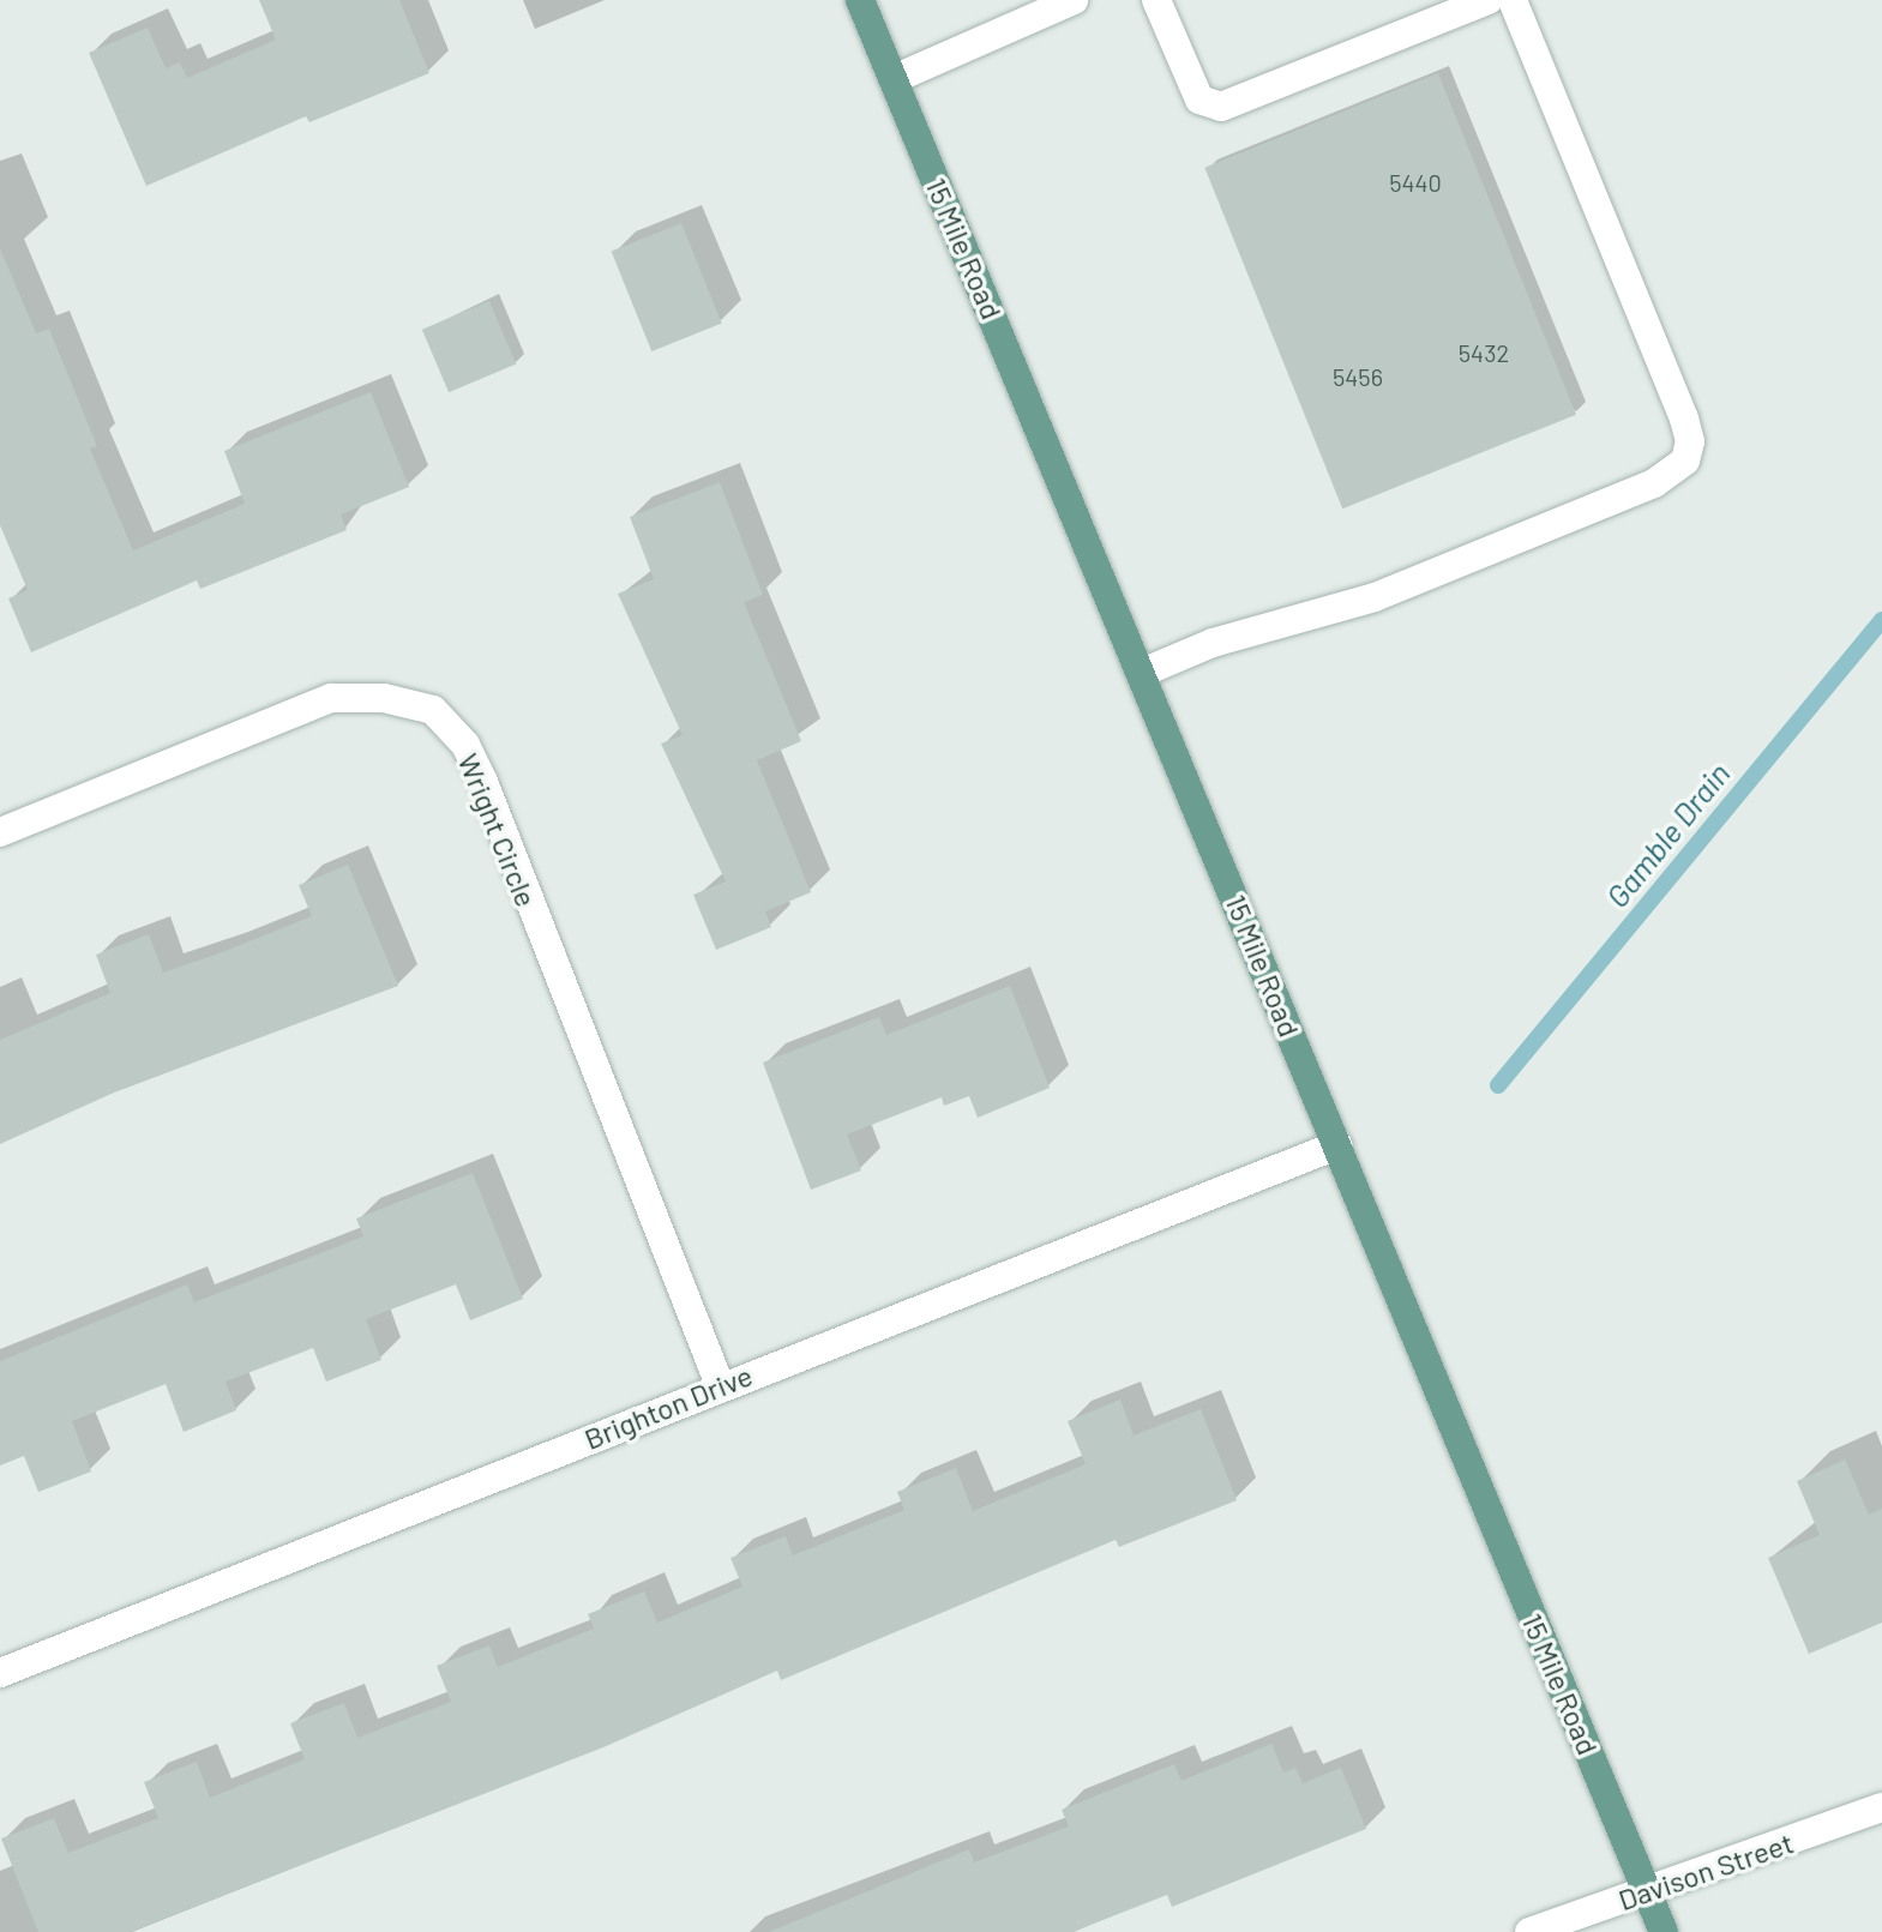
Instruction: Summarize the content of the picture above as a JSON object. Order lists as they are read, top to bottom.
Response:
{
  "streets": {
    "main road": ["15 Mile Road"],
    "street": ["Wright Circle", "Brighton Drive", "Davison Street"]
  },
  "crossings": [
    ["15 Mile Road", "Brighton Drive"],
    ["15 Mile Road", "Davison Street"],
    ["Wright Circle", "Brighton Drive"]
  ],
  "water": ["Gamble Drain"],
  "house_numbers": ["5440", "5432", "5456"]
}
